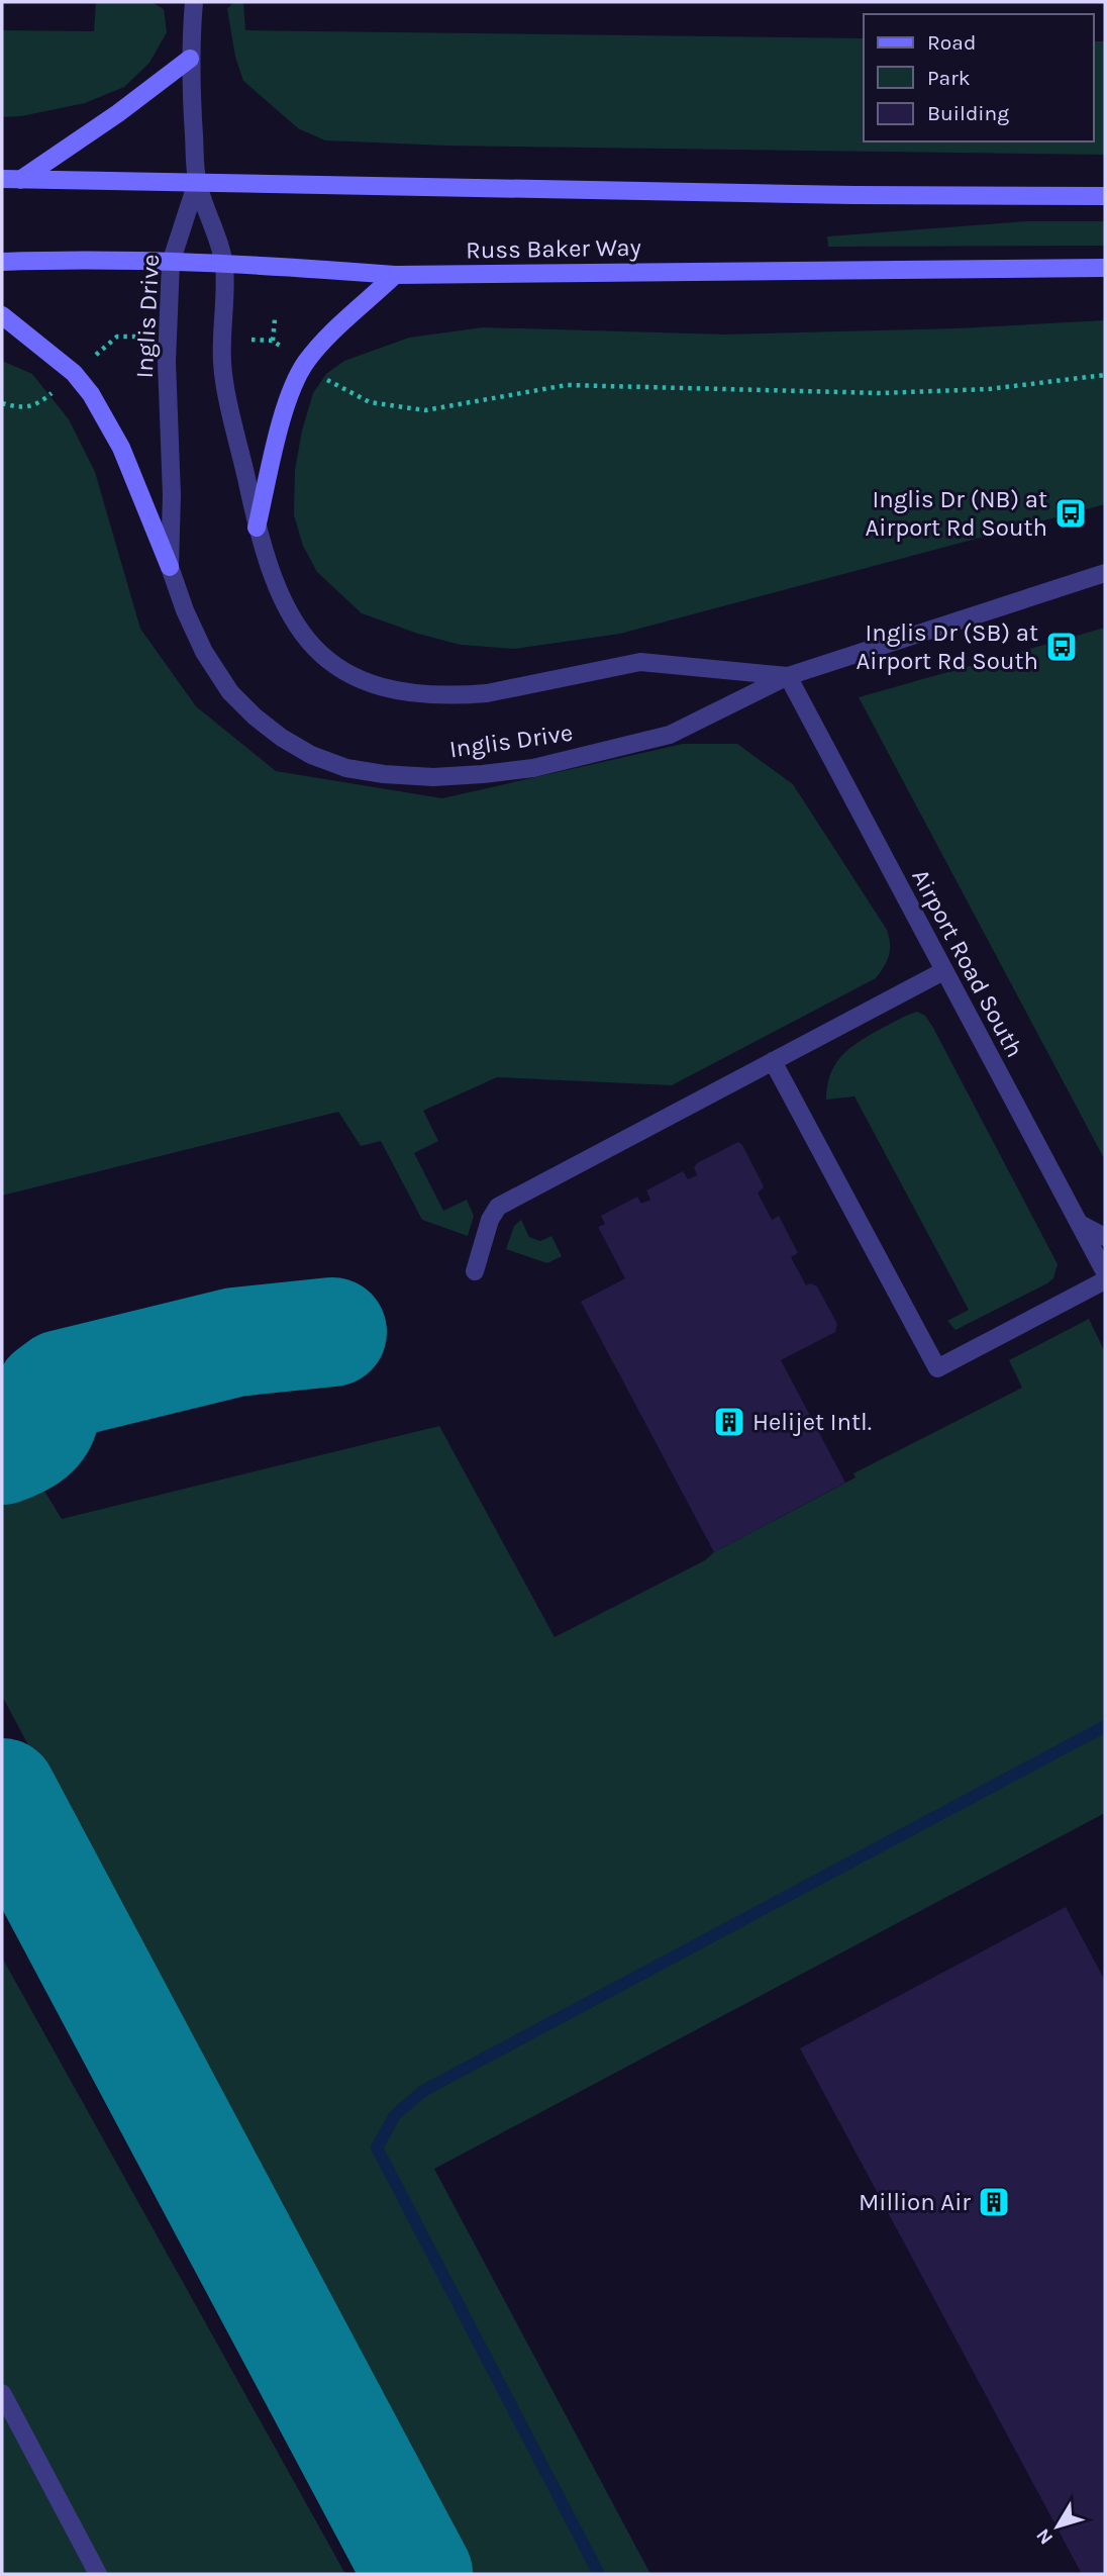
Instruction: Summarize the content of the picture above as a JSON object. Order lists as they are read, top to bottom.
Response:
{
  "streets": {
    "main road": ["Russ Baker Way"],
    "street": ["Inglis Drive", "Airport Road South"]
  },
  "crossings": [
    ["Russ Baker Way", "Inglis Drive"],
    ["Inglis Drive", "Airport Road South"]
  ],
  "places": {
    "bus stop": ["Inglis Dr (NB) at Airport Rd South", "Inglis Dr (SB) at Airport Rd South"],
    "building": ["Helijet Intl.", "Million Air"]
  },
  "legend": ["Road", "Park", "Building"],
  "north": "bottom left"
}
